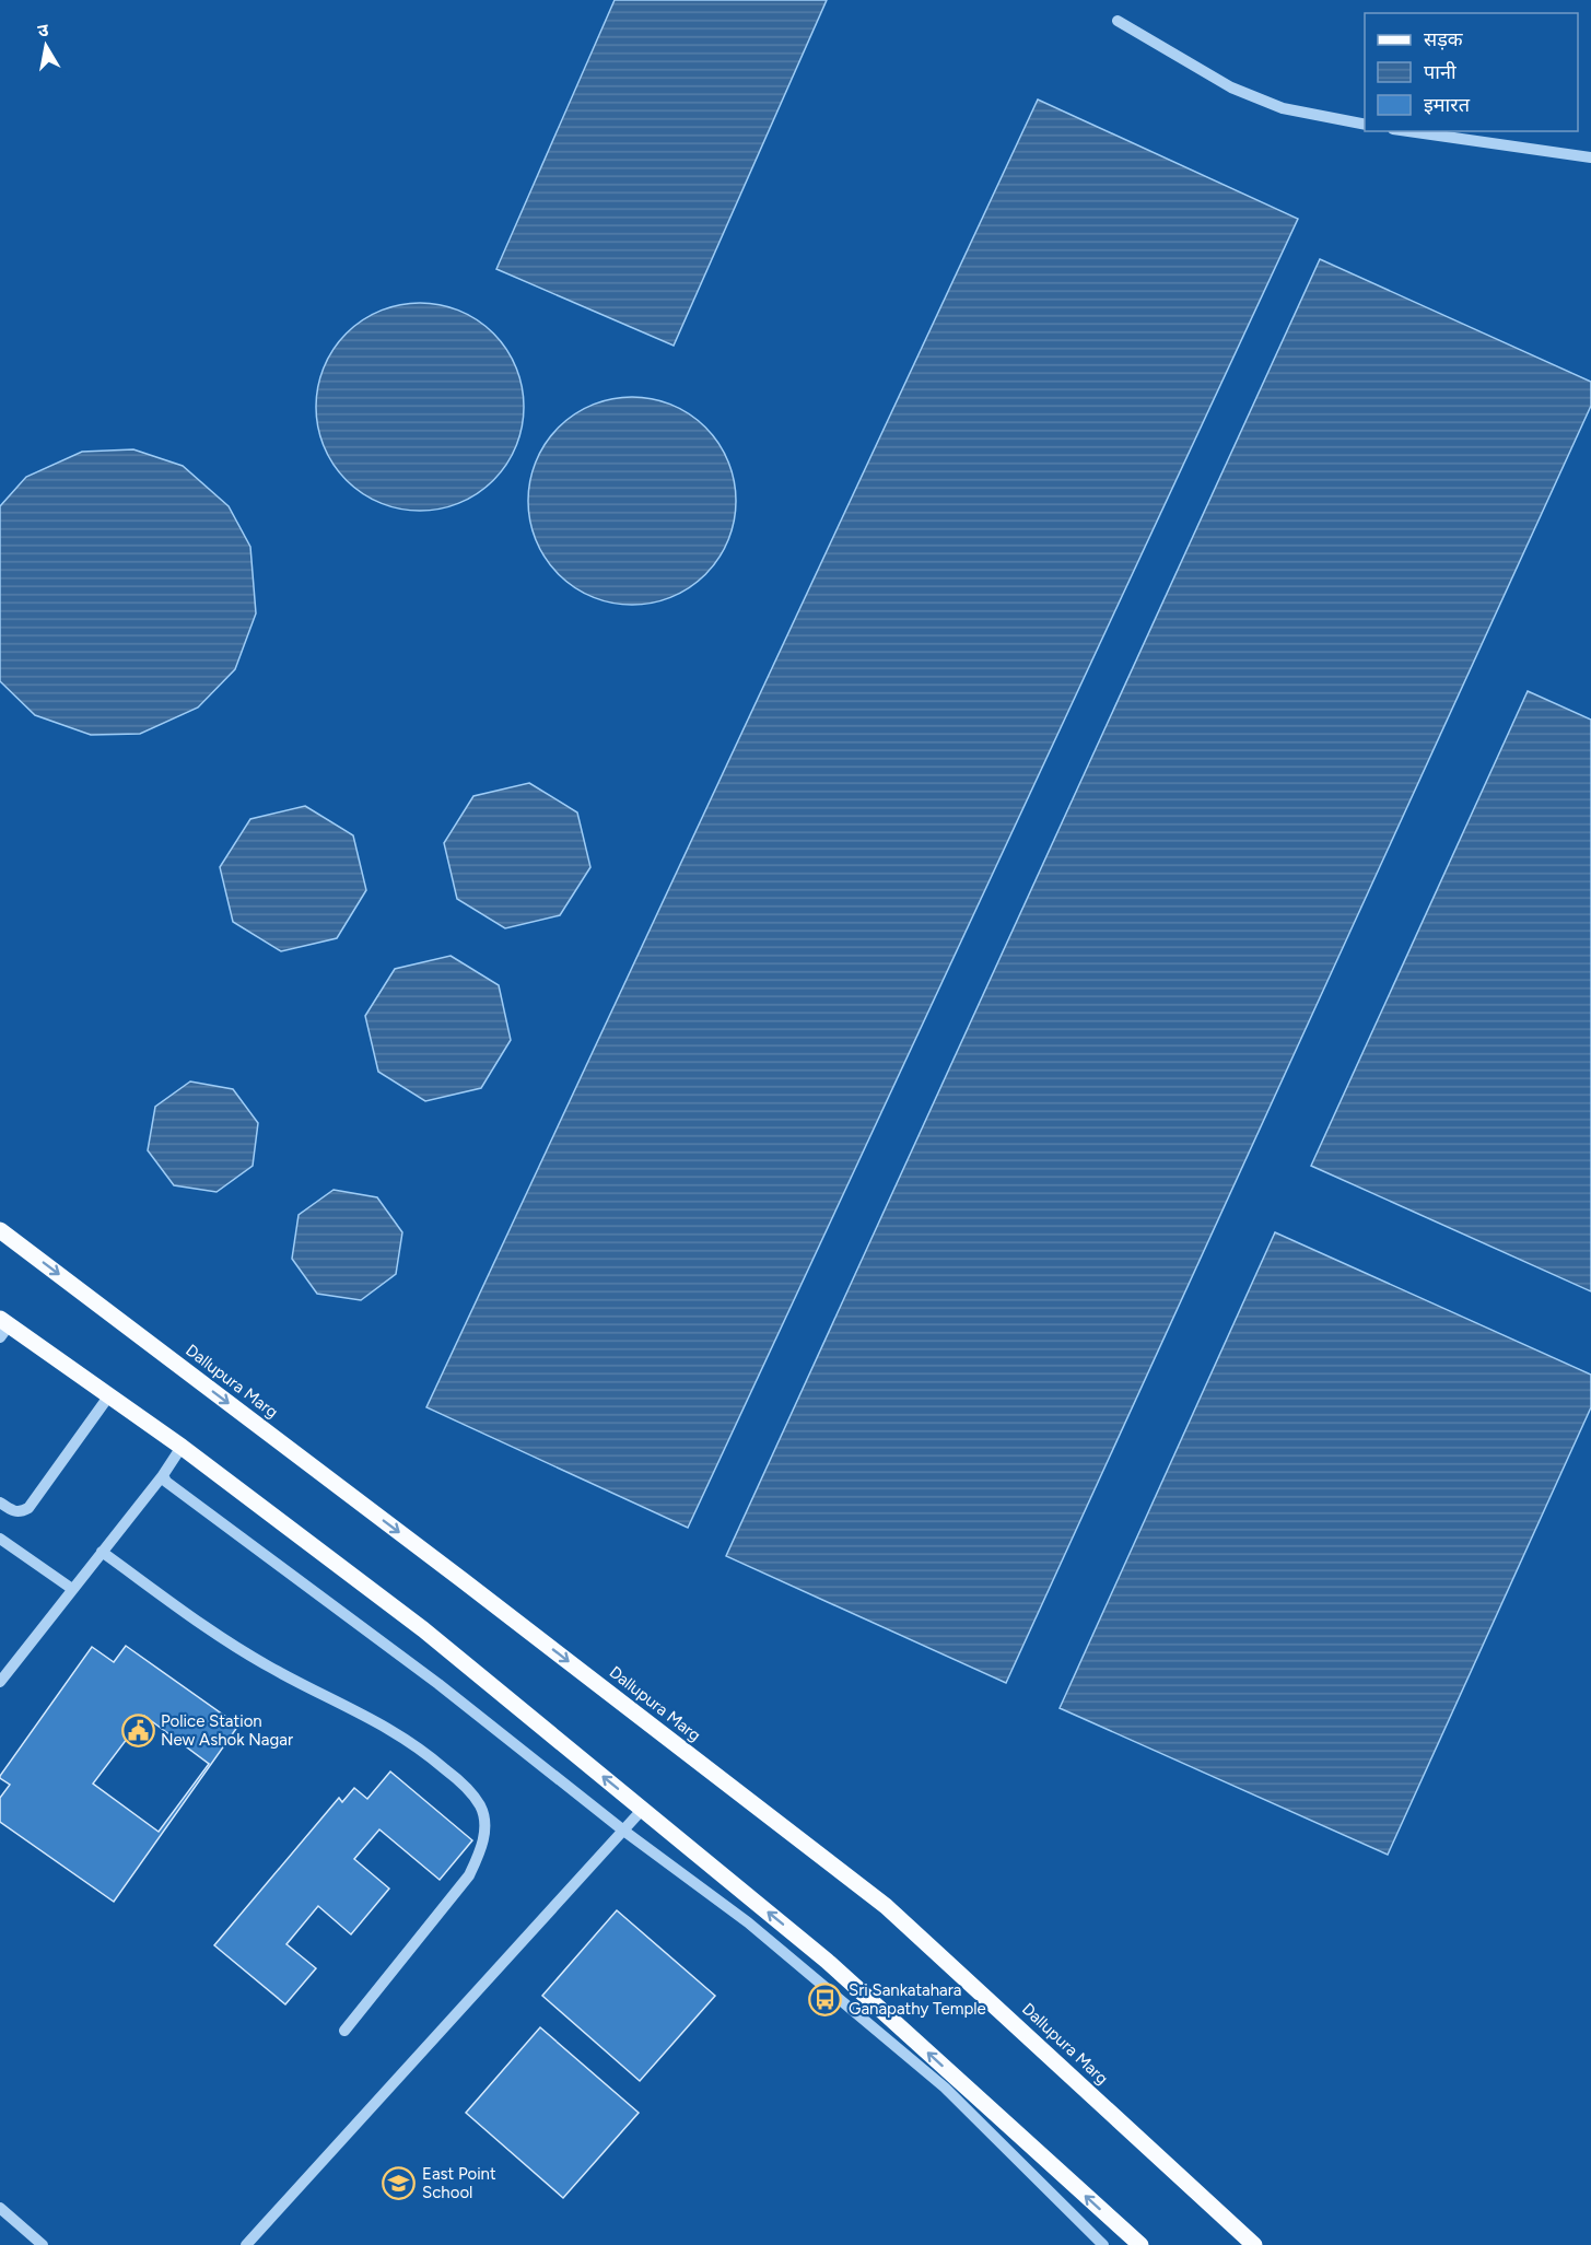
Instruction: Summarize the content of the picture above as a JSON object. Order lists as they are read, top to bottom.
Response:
{
  "streets": {
    "main road": ["Dallupura Marg"]
  },
  "places": {
    "public building": ["Police Station New Ashok Nagar"],
    "bus stop": ["Sri Sankatahara Ganapathy Temple"],
    "school or university": ["East Point School"]
  },
  "legend": ["सड़क", "पानी", "इमारत"],
  "north": "top"
}
